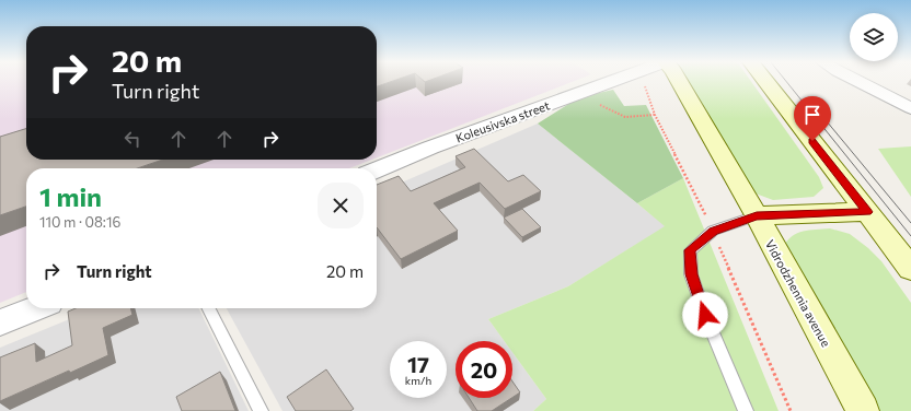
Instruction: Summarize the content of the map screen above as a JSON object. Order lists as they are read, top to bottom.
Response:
{
  "streets": {
    "main road": ["Vidrodzhennia avenue"],
    "street": ["Koleusivska street"]
  },
  "page": {
    "turn": ["20 m", "Turn right"],
    "heading": ["1 min", "110 m · 08:16"],
    "list": [
      {
        "name": "Turn right",
        "value": "20 m"
      }
    ],
    "speed": "17 km/h",
    "limit": "20"
  }
}
